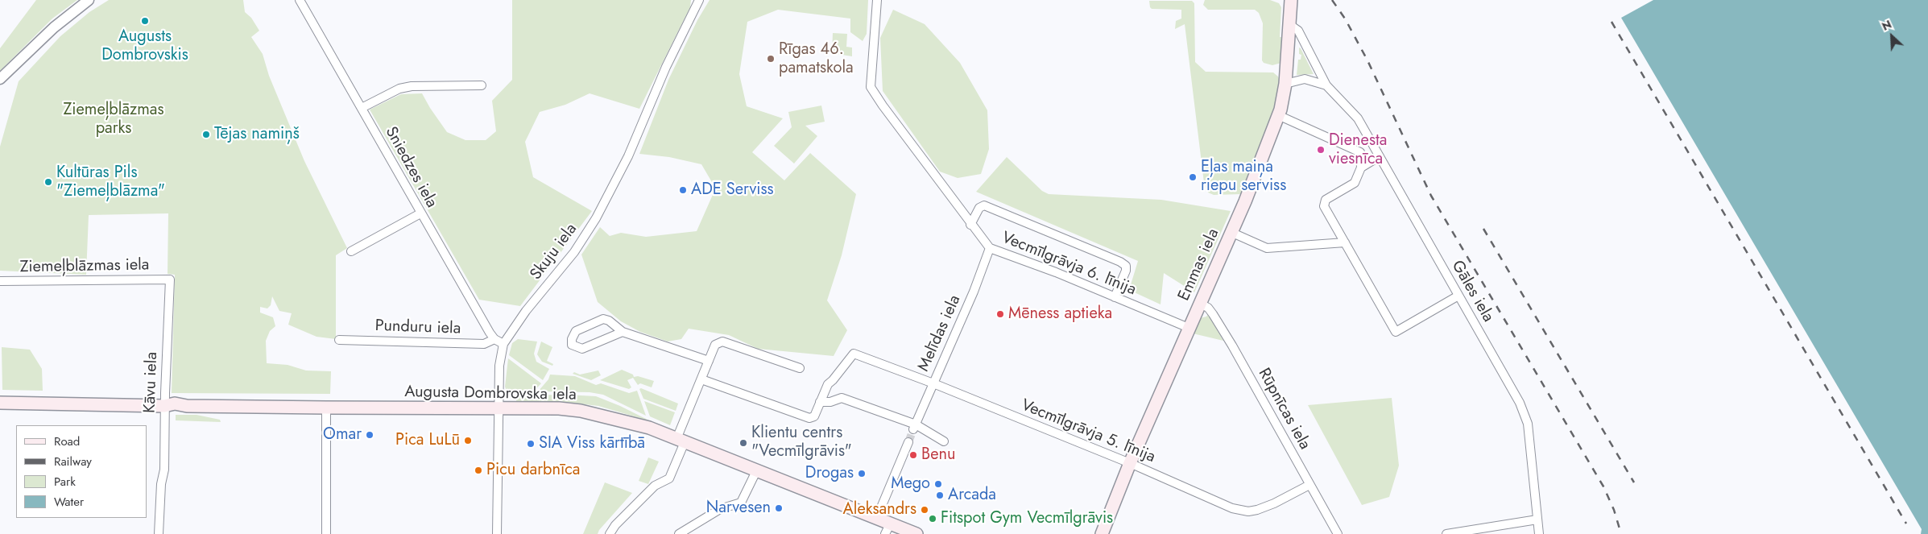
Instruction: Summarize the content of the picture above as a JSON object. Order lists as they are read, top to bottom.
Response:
{
  "streets": {
    "main road": ["Emmas iela", "Augusta Dombrovska iela"],
    "street": [
      "Sniedzes iela",
      "Skuju iela",
      "Vecmīlgrāvja 6. līnija",
      "Ziemeļblāzmas iela",
      "Gāles iela",
      "Punduru iela",
      "Melīdas iela",
      "Kāvu iela",
      "Rūpnīcas iela",
      "Vecmīlgrāvja 5. līnija"
    ]
  },
  "crossings": [
    ["Sniedzes iela", "Skuju iela"],
    ["Sniedzes iela", "Punduru iela"],
    ["Skuju iela", "Augusta Dombrovska iela"],
    ["Vecmīlgrāvja 6. līnija", "Emmas iela"],
    ["Vecmīlgrāvja 6. līnija", "Melīdas iela"],
    ["Emmas iela", "Gāles iela"],
    ["Emmas iela", "Rūpnīcas iela"],
    ["Emmas iela", "Vecmīlgrāvja 5. līnija"],
    ["Ziemeļblāzmas iela", "Kāvu iela"],
    ["Melīdas iela", "Vecmīlgrāvja 5. līnija"],
    ["Kāvu iela", "Augusta Dombrovska iela"],
    ["Rūpnīcas iela", "Vecmīlgrāvja 5. līnija"]
  ],
  "parks": ["Ziemeļblāzmas parks"],
  "places": [
    "Augusts Dombrovskis",
    "Rīgas 46. pamatskola",
    "Tējas namiņš",
    "Dienesta viesnīca",
    "Eļas maiņa riepu serviss",
    "Kultūras Pils \"Ziemeļblāzma\"",
    "ADE Serviss",
    "Mēness aptieka",
    "Omar",
    "Pica LuLū",
    "Klientu centrs \"Vecmīlgrāvis\"",
    "SIA Viss kārtībā",
    "Benu",
    "Picu darbnīca",
    "Drogas",
    "Mego",
    "Arcada",
    "Narvesen",
    "Aleksandrs",
    "Fitspot Gym Vecmīlgrāvis"
  ],
  "legend": [
    "Road",
    "Railway",
    "Park",
    "Water"
  ],
  "north": "top left"
}
